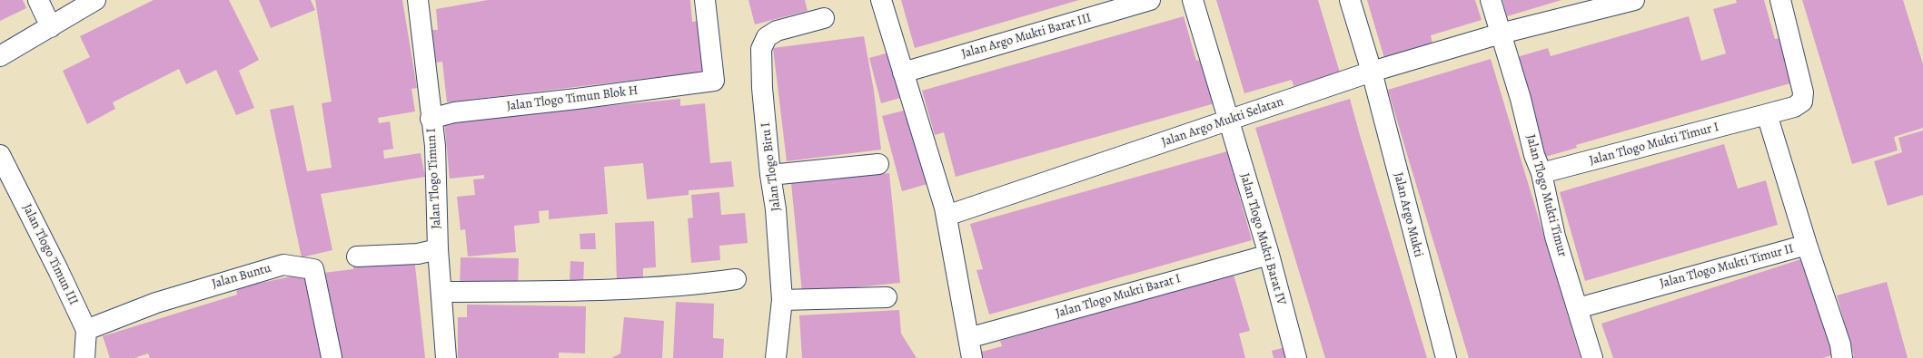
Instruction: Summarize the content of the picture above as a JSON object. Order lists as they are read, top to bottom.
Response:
{
  "streets": {
    "street": [
      "Jalan Argo Mukti Barat III",
      "Jalan Tlogo Timun Blok H",
      "Jalan Argo Mukti Selatan",
      "Jalan Tlogo Mukti Timur I",
      "Jalan Tlogo Biru I",
      "Jalan Tlogo Timun I",
      "Jalan Tlogo Mukti Timur",
      "Jalan Argo Mukti",
      "Jalan Tlogo Mukti Barat IV",
      "Jalan Tlogo Timun III",
      "Jalan Tlogo Mukti Timur II",
      "Jalan Buntu",
      "Jalan Tlogo Mukti Barat I"
    ]
  },
  "crossings": [
    ["Jalan Tlogo Timun Blok H", "Jalan Tlogo Timun I"],
    ["Jalan Argo Mukti Selatan", "Jalan Tlogo Mukti Timur"],
    ["Jalan Argo Mukti Selatan", "Jalan Argo Mukti"],
    ["Jalan Argo Mukti Selatan", "Jalan Tlogo Mukti Barat IV"],
    ["Jalan Tlogo Mukti Timur I", "Jalan Tlogo Mukti Timur"],
    ["Jalan Tlogo Mukti Timur I", "Jalan Tlogo Mukti Timur II"],
    ["Jalan Tlogo Mukti Timur", "Jalan Tlogo Mukti Timur II"],
    ["Jalan Tlogo Mukti Barat IV", "Jalan Tlogo Mukti Barat I"],
    ["Jalan Tlogo Timun III", "Jalan Buntu"]
  ]
}
